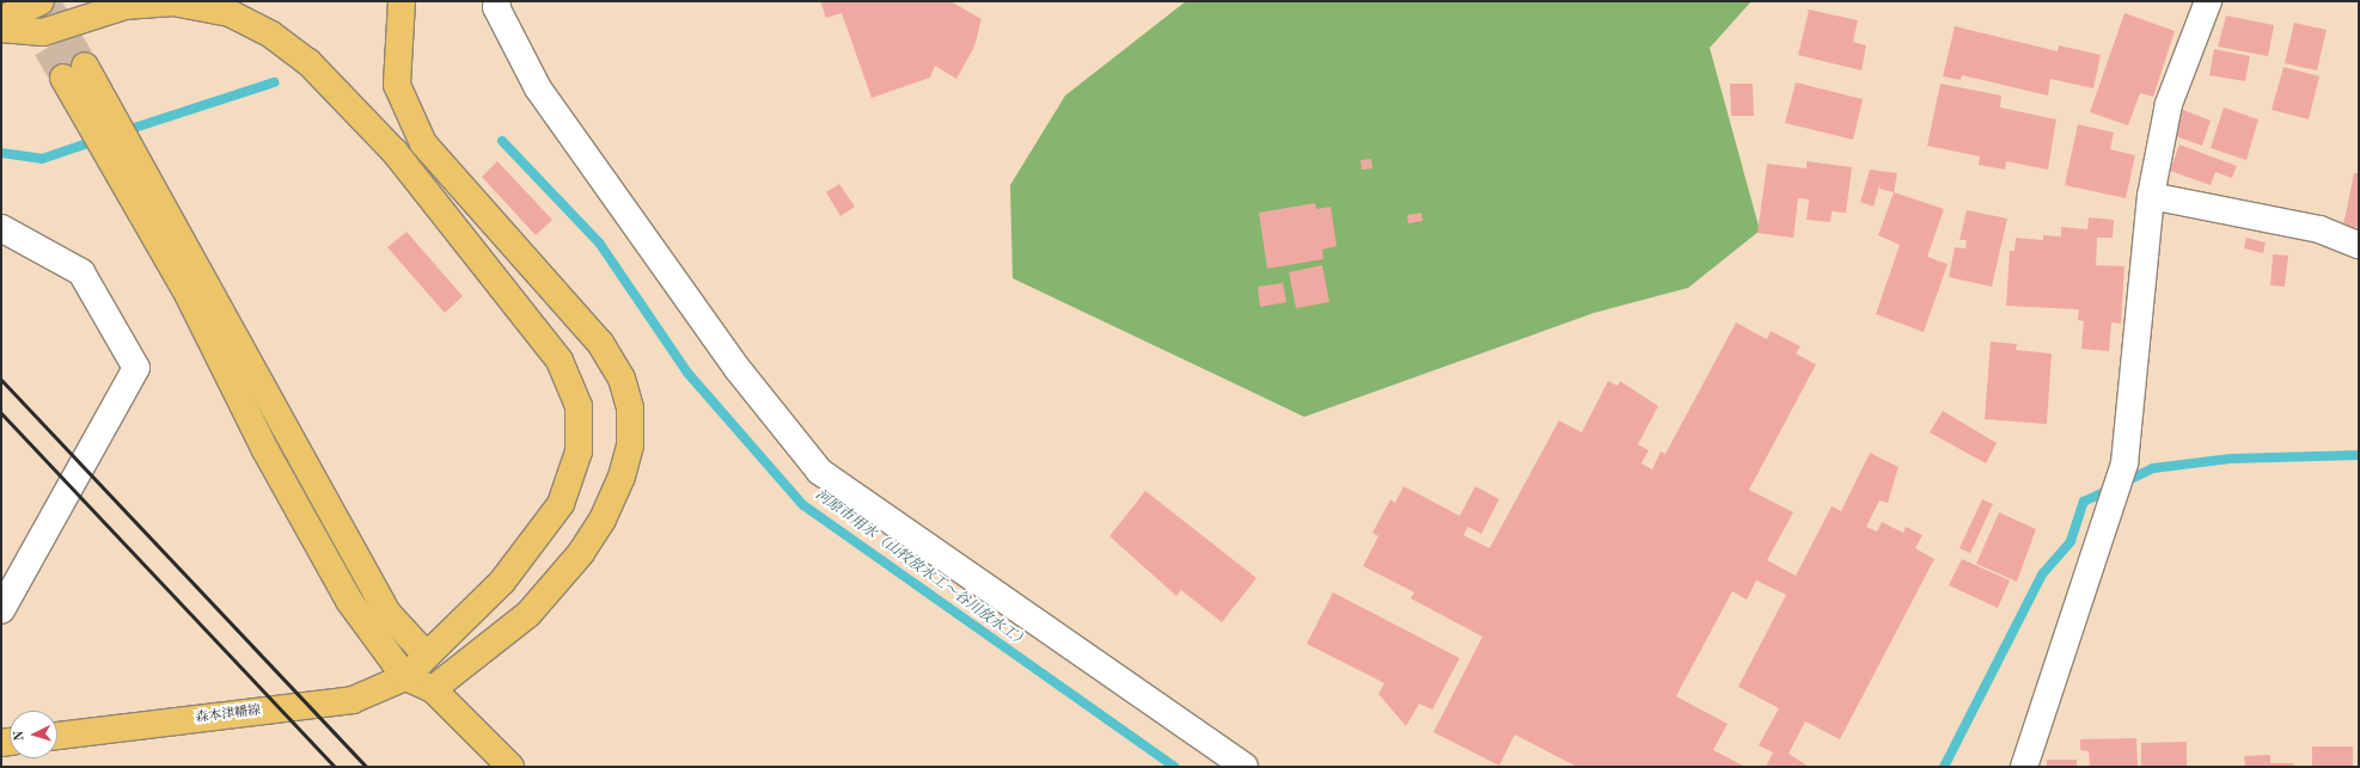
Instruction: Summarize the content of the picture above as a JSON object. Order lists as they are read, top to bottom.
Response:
{
  "streets": {
    "main road": ["森本津幡線"]
  },
  "water": ["河原市用水（山牧放水工～谷川放水工）"],
  "north": "left"
}
